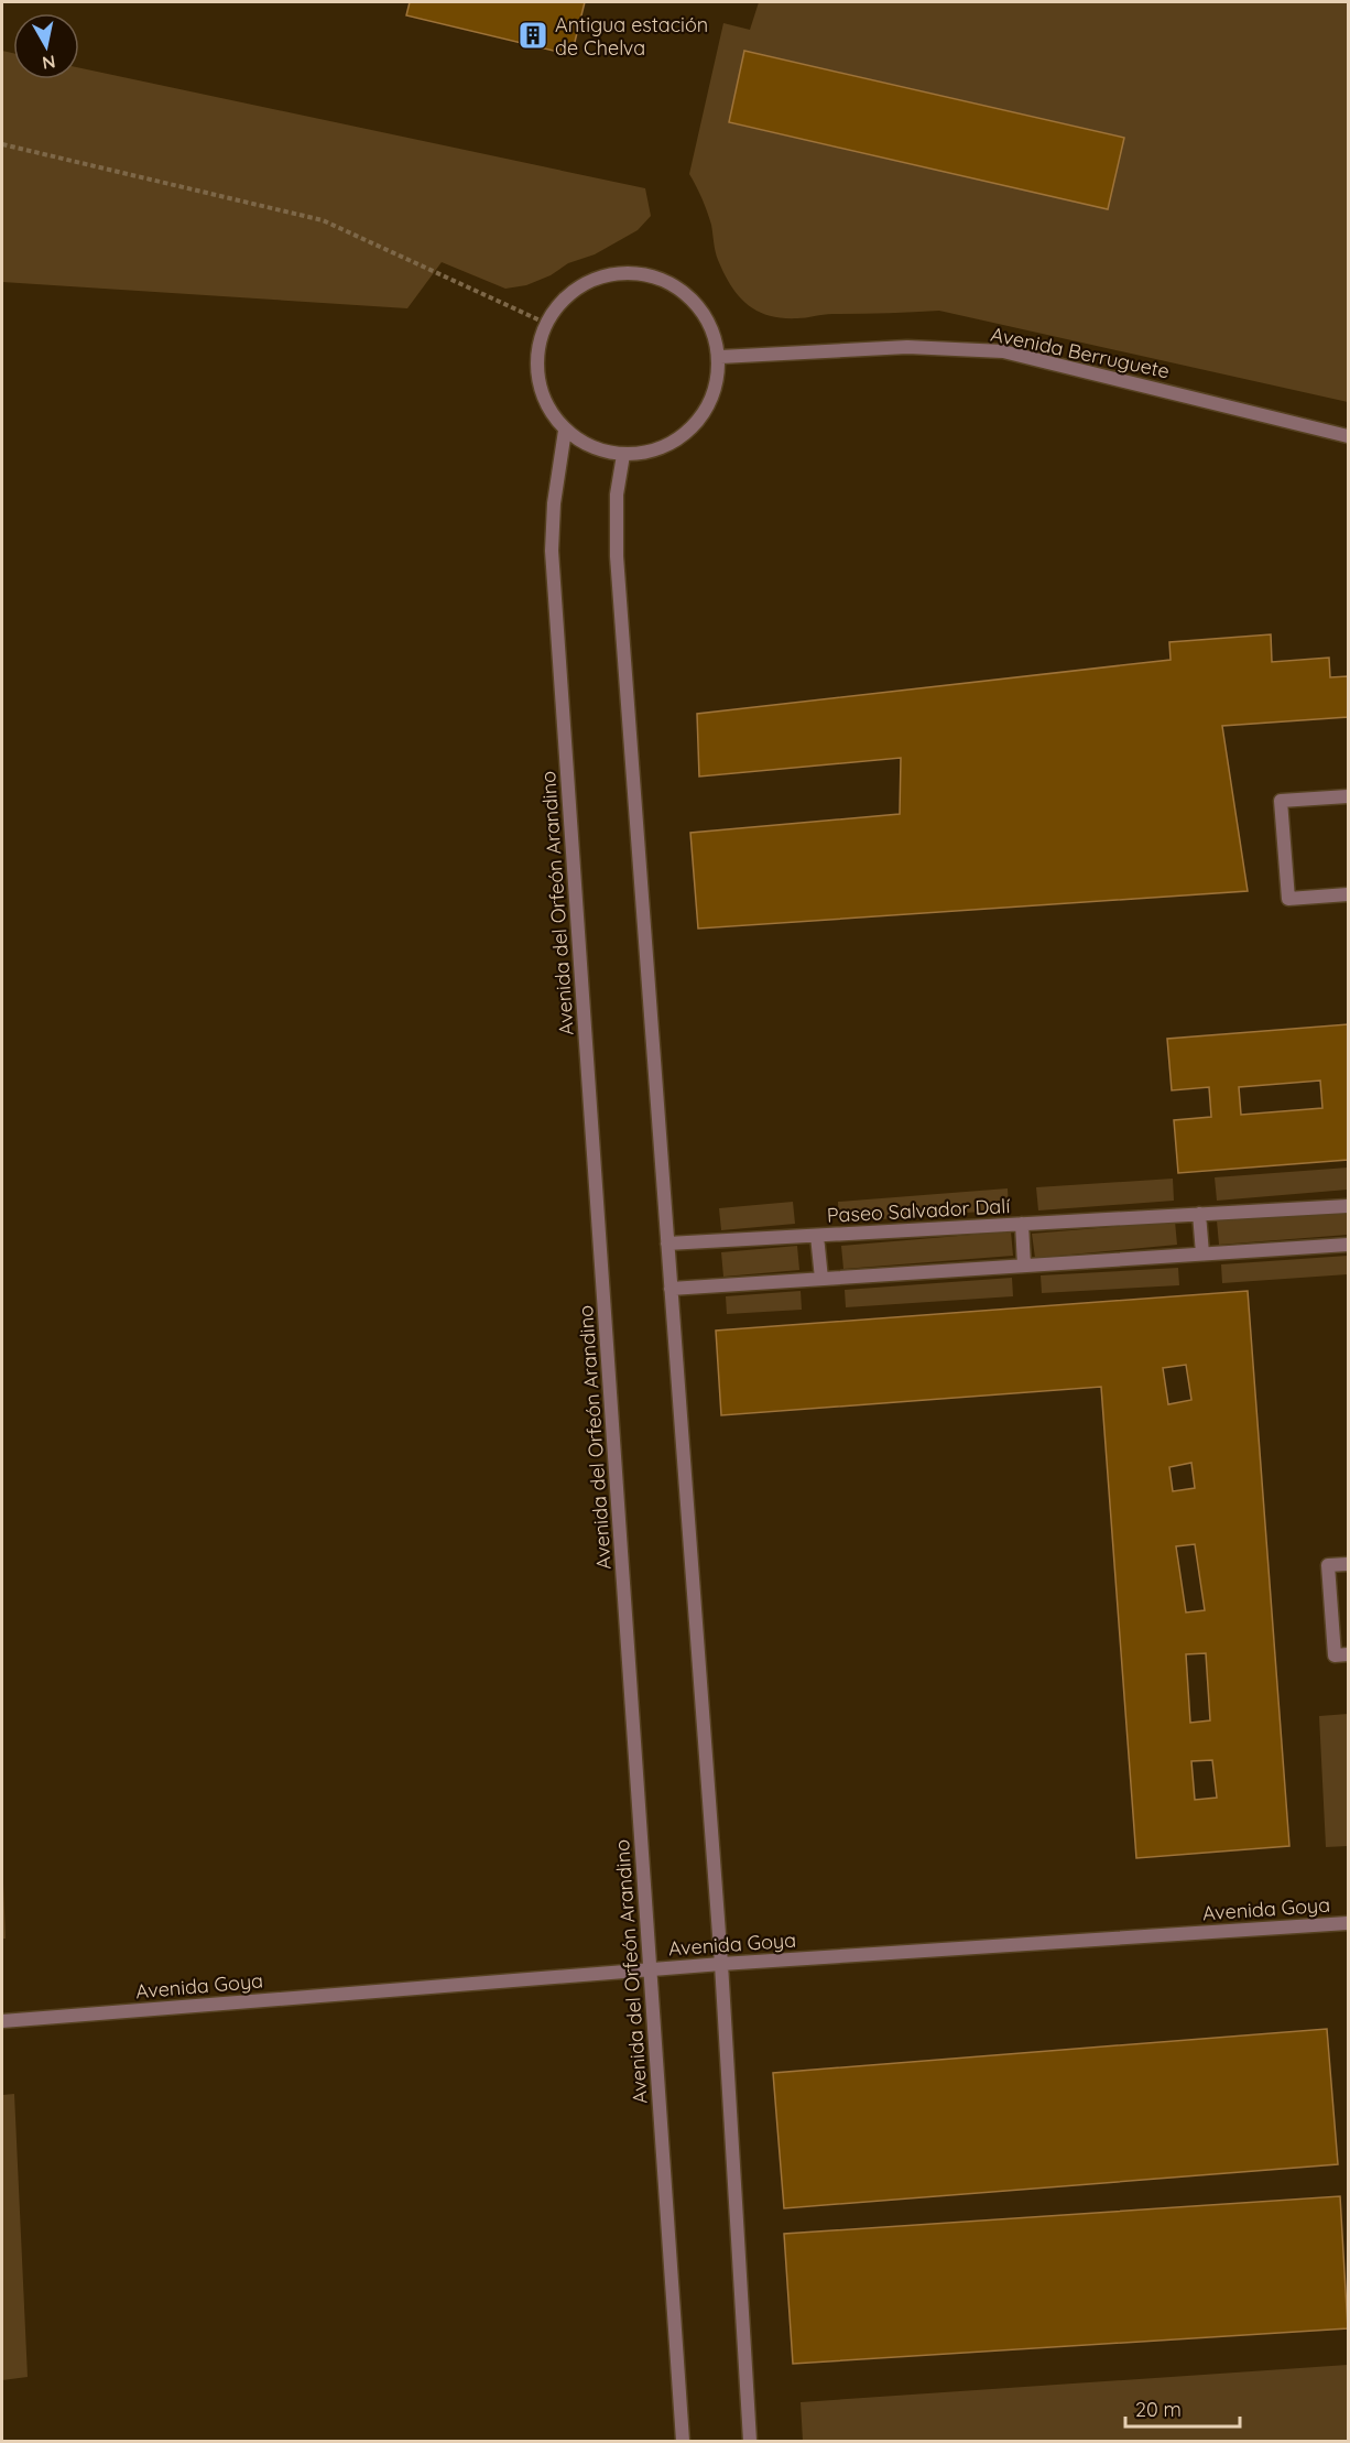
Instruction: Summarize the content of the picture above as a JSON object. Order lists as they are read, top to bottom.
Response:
{
  "streets": {
    "street": [
      "Avenida Berruguete",
      "Avenida del Orfeón Arandino",
      "Paseo Salvador Dalí",
      "Avenida Goya"
    ]
  },
  "crossings": [
    ["Avenida Berruguete", "Avenida del Orfeón Arandino"],
    ["Avenida del Orfeón Arandino", "Avenida Goya"]
  ],
  "places": {
    "building": ["Antigua estación de Chelva"]
  },
  "scale_bar": "20 m",
  "north": "bottom"
}
